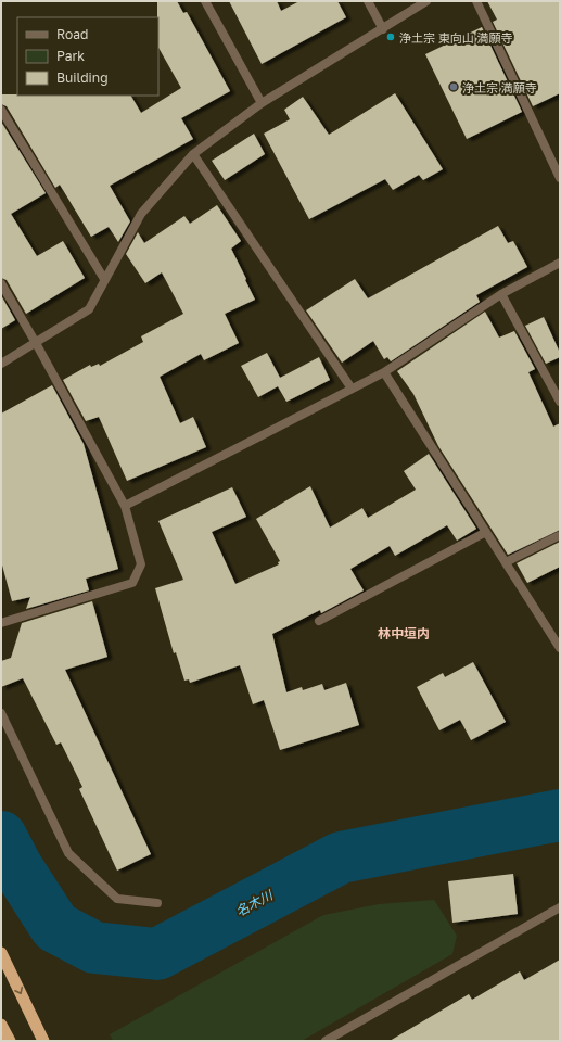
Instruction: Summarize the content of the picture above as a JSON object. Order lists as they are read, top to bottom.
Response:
{
  "districts": ["林中垣内"],
  "water": ["名木川"],
  "places": ["浄土宗 東向山 満願寺", "浄土宗 満願寺"],
  "legend": ["Road", "Park", "Building"]
}
